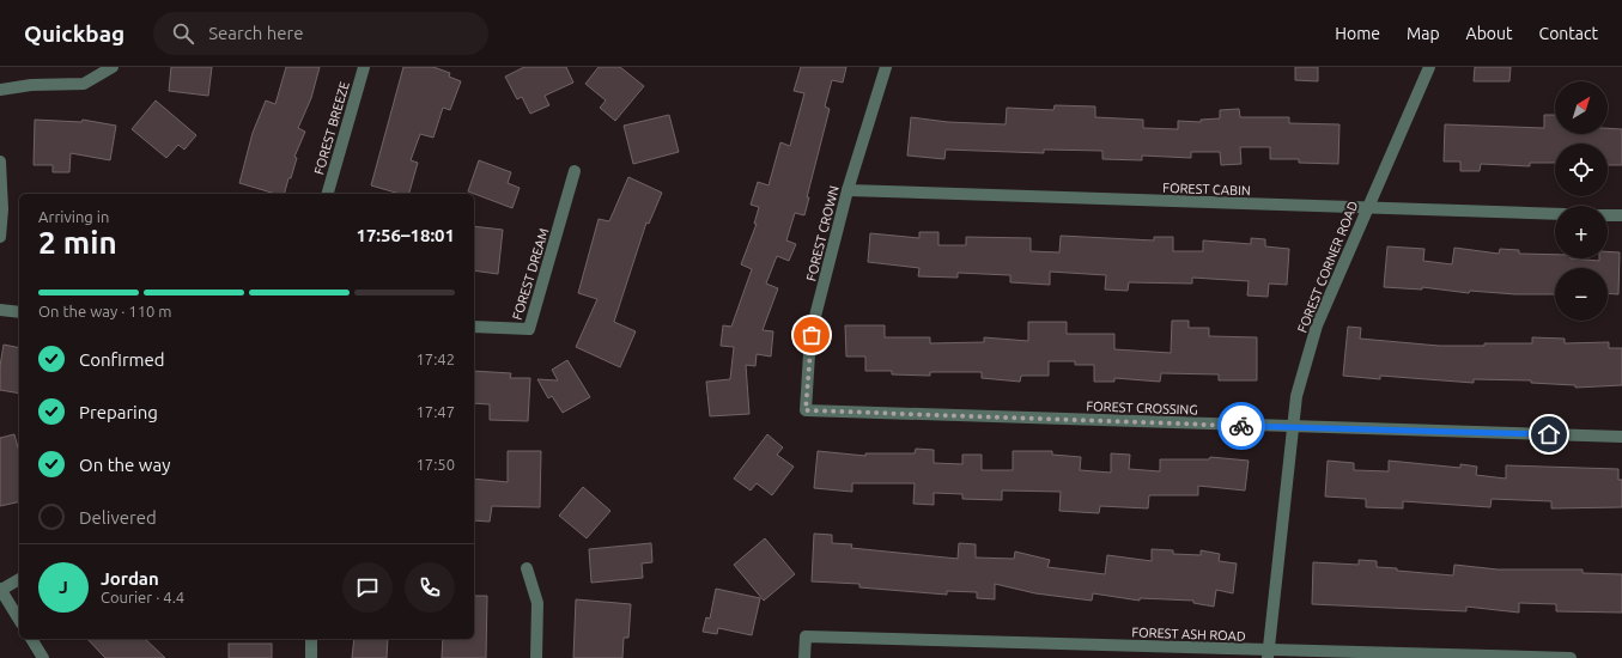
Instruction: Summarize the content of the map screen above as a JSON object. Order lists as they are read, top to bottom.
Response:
{
  "streets": {
    "street": [
      "FOREST BREEZE",
      "FOREST CABIN",
      "FOREST CROWN",
      "FOREST CORNER ROAD",
      "FOREST DREAM",
      "FOREST CROSSING",
      "FOREST ASH ROAD"
    ]
  },
  "crossings": [
    ["FOREST CABIN", "FOREST CROWN"],
    ["FOREST CABIN", "FOREST CORNER ROAD"],
    ["FOREST CROWN", "FOREST CROSSING"],
    ["FOREST CORNER ROAD", "FOREST CROSSING"],
    ["FOREST CORNER ROAD", "FOREST ASH ROAD"]
  ],
  "north": "top right",
  "page": {
    "header": "Quickbag",
    "search": "Search here",
    "nav": [
      "Home",
      "Map",
      "About",
      "Contact"
    ],
    "map_buttons": ["+", "−"],
    "heading": ["2 min", "Arriving in", "17:56–18:01"],
    "panel": ["Jordan", "Courier · 4.4"],
    "bar": "On the way · 110 m",
    "list": [
      ["Confirmed", "17:42"],
      ["Preparing", "17:47"],
      ["On the way", "17:50"],
      "Delivered"
    ],
    "round": "J"
  }
}
